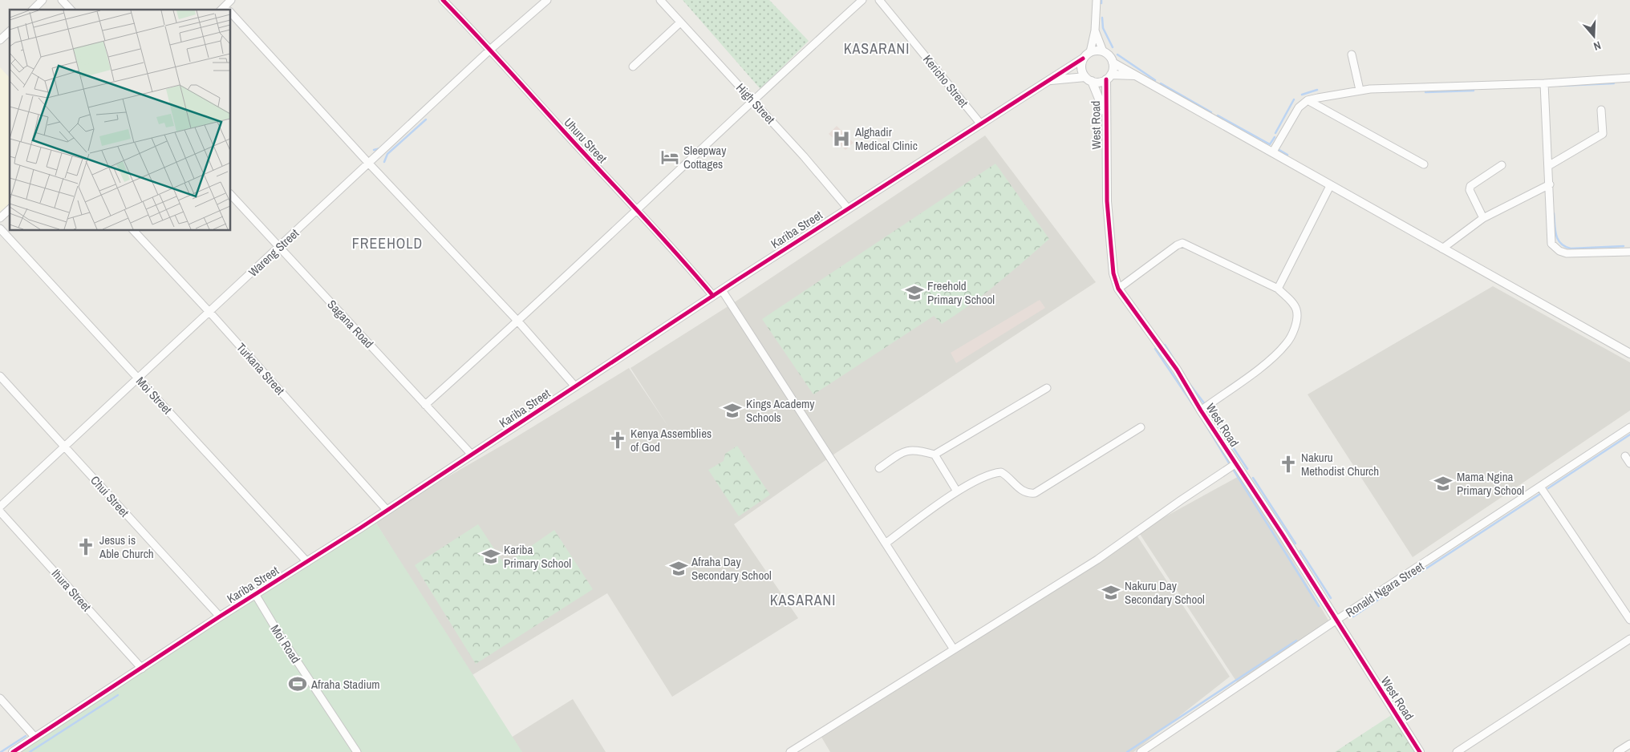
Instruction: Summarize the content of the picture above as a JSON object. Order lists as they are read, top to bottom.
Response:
{
  "streets": {
    "street": [
      "Kericho Street",
      "High Street",
      "West Road",
      "Uhuru Street",
      "Kariba Street",
      "Wareng Street",
      "Sagana Road",
      "Turkana Street",
      "Moi Street",
      "Chui Street",
      "Ronald Ngara Street",
      "Ihura Street",
      "Moi Road"
    ]
  },
  "crossings": [
    ["Kericho Street", "Kariba Street"],
    ["High Street", "Kariba Street"],
    ["West Road", "Kariba Street"],
    ["West Road", "Ronald Ngara Street"],
    ["Uhuru Street", "Kariba Street"],
    ["Uhuru Street", "Wareng Street"],
    ["Kariba Street", "Sagana Road"],
    ["Kariba Street", "Turkana Street"],
    ["Kariba Street", "Moi Street"],
    ["Kariba Street", "Chui Street"],
    ["Kariba Street", "Ihura Street"],
    ["Kariba Street", "Moi Road"],
    ["Wareng Street", "Sagana Road"],
    ["Wareng Street", "Turkana Street"],
    ["Wareng Street", "Moi Street"],
    ["Wareng Street", "Chui Street"]
  ],
  "districts": ["KASARANI", "FREEHOLD", "KASARANI"],
  "places": {
    "hospital": ["Alghadir Medical Clinic"],
    "hotel": ["Sleepway Cottages"],
    "school or university": [
      "Freehold Primary School",
      "Kings Academy Schools",
      "Mama Ngina Primary School",
      "Kariba Primary School",
      "Afraha Day Secondary School",
      "Nakuru Day Secondary School"
    ],
    "church": ["Kenya Assemblies of God", "Nakuru Methodist Church", "Jesus is Able Church"],
    "sports": ["Afraha Stadium"]
  },
  "north": "bottom"
}
